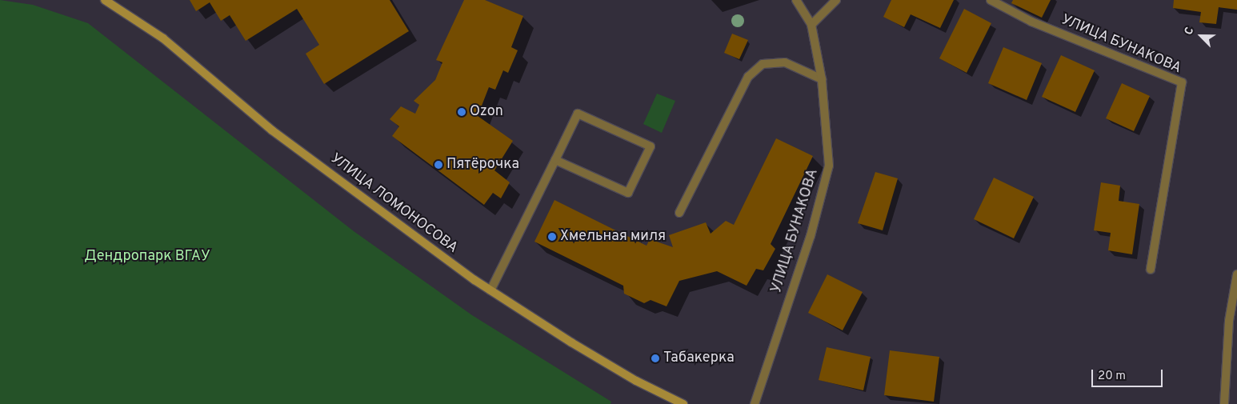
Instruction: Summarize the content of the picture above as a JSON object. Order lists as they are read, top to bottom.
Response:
{
  "streets": {
    "main road": ["УЛИЦА ЛОМОНОСОВА"],
    "street": ["УЛИЦА БУНАКОВА"]
  },
  "parks": ["Дендропарк ВГАУ"],
  "places": [
    "Ozon",
    "Пятёрочка",
    "Хмельная миля",
    "Табакерка"
  ],
  "scale_bar": "20 m",
  "north": "top left"
}
